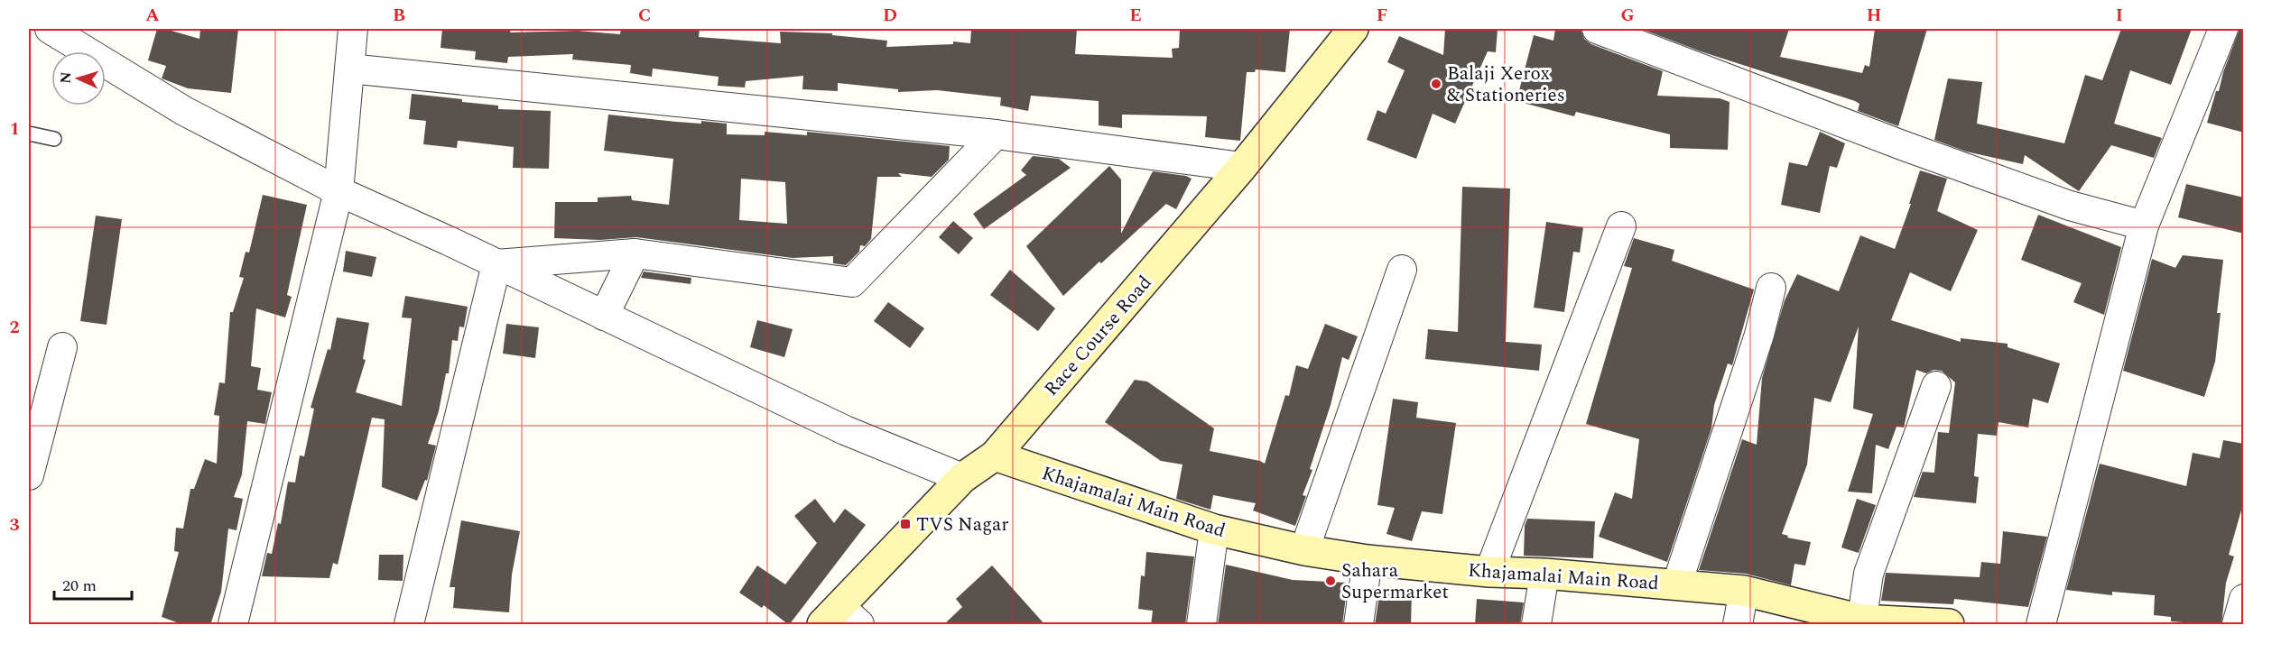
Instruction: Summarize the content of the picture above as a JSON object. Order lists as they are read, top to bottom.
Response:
{
  "streets": {
    "main road": ["Race Course Road", "Khajamalai Main Road"]
  },
  "crossings": [
    ["Race Course Road", "Khajamalai Main Road"]
  ],
  "places": {
    "other": ["Balaji Xerox & Stationeries", "Sahara Supermarket"],
    "transit": ["TVS Nagar"]
  },
  "scale_bar": "20 m",
  "north": "left",
  "grid": {
    "columns": [
      "A",
      "B",
      "C",
      "D",
      "E",
      "F",
      "G",
      "H",
      "I"
    ],
    "rows": ["1", "2", "3"]
  }
}
